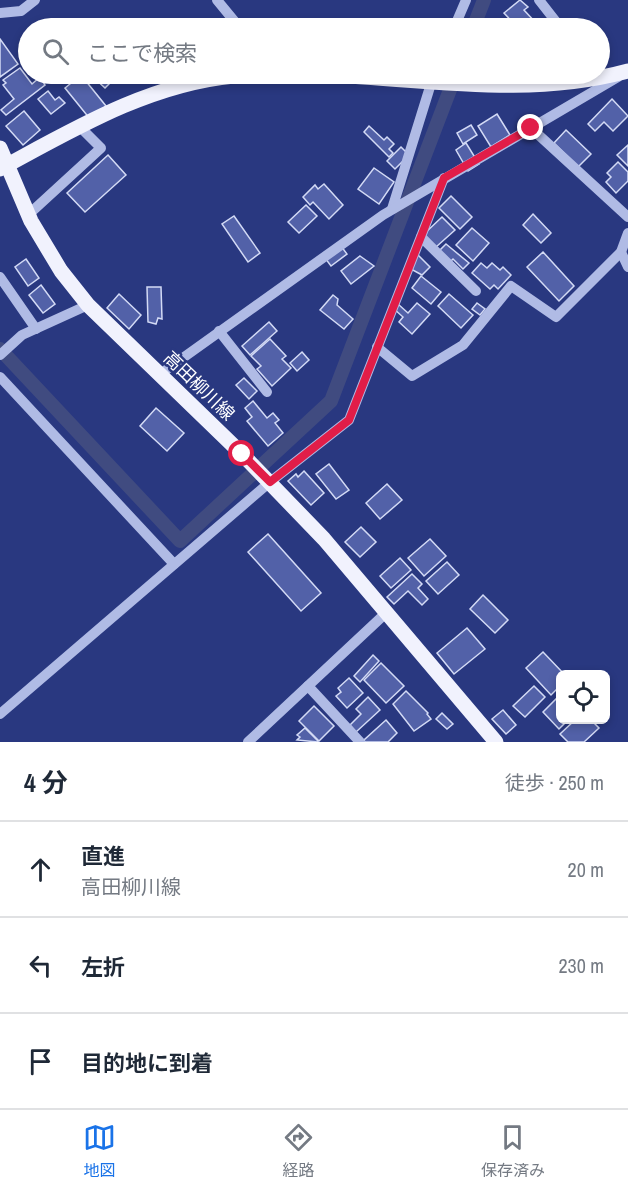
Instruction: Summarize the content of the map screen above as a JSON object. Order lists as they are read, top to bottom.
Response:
{
  "streets": {
    "main road": ["高田柳川線"]
  },
  "page": {
    "search": "ここで検索",
    "heading": ["4 分", "徒歩 · 250 m"],
    "list": [
      ["直進", "高田柳川線", "20 m"],
      ["左折", "230 m"],
      "目的地に到着"
    ],
    "nav": ["地図", "経路", "保存済み"]
  }
}
